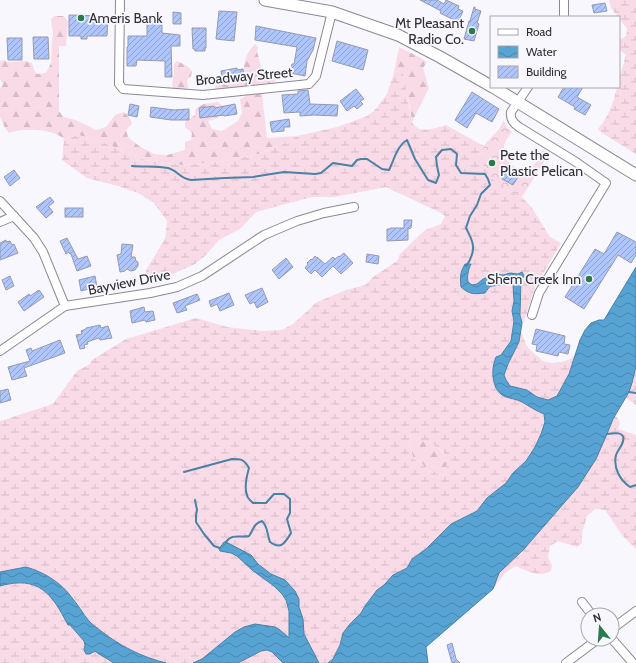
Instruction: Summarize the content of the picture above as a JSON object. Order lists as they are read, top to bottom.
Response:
{
  "streets": {
    "street": ["Broadway Street", "Bayview Drive"]
  },
  "places": [
    "Ameris Bank",
    "Mt Pleasant Radio Co.",
    "Pete the Plastic Pelican",
    "Shem Creek Inn"
  ],
  "legend": ["Road", "Water", "Building"],
  "north": "top"
}
